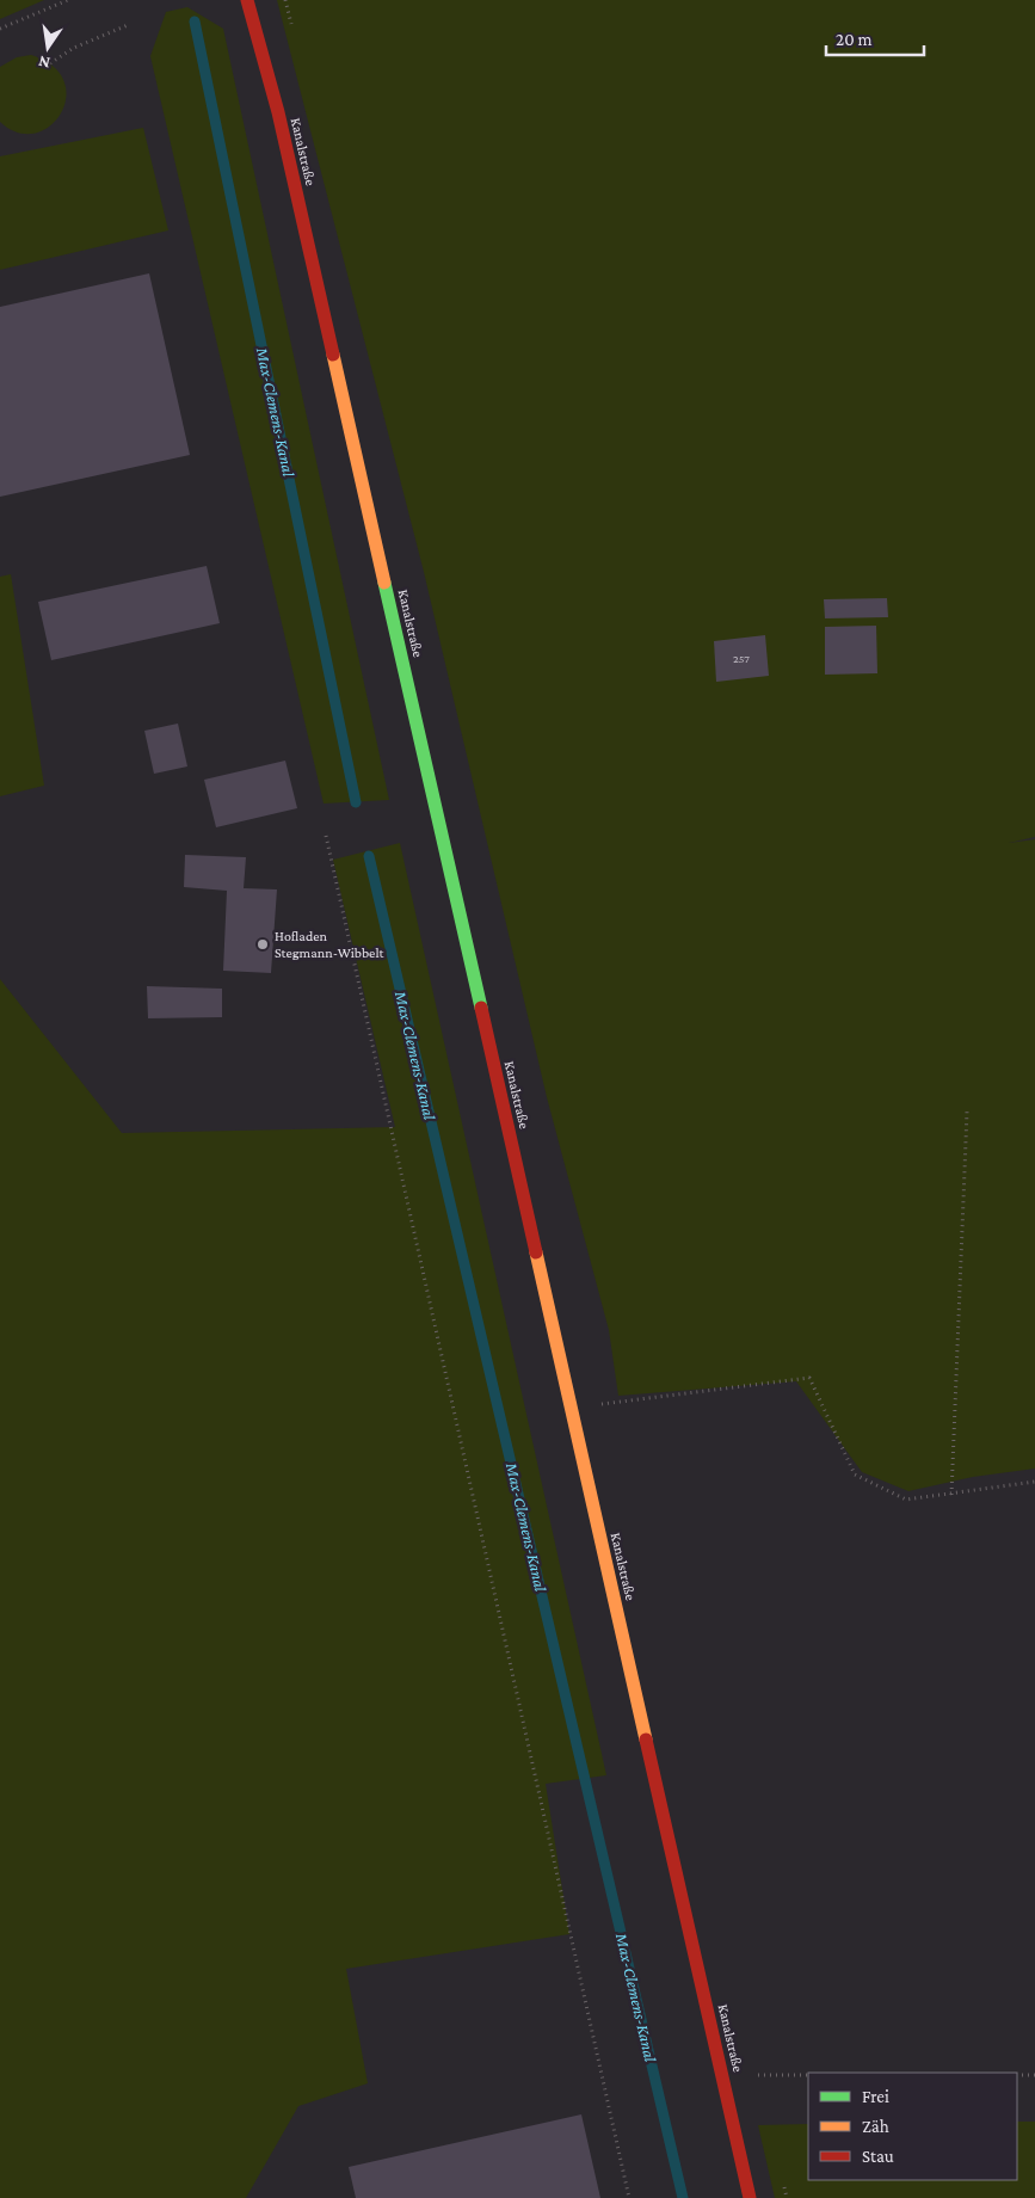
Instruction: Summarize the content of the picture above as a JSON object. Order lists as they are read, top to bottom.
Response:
{
  "streets": {
    "main road": ["Kanalstraße"]
  },
  "water": ["Max-Clemens-Kanal"],
  "places": ["Hofladen Stegmann-Wibbelt"],
  "house_numbers": ["257"],
  "legend": ["Frei", "Zäh", "Stau"],
  "scale_bar": "20 m",
  "north": "bottom"
}
